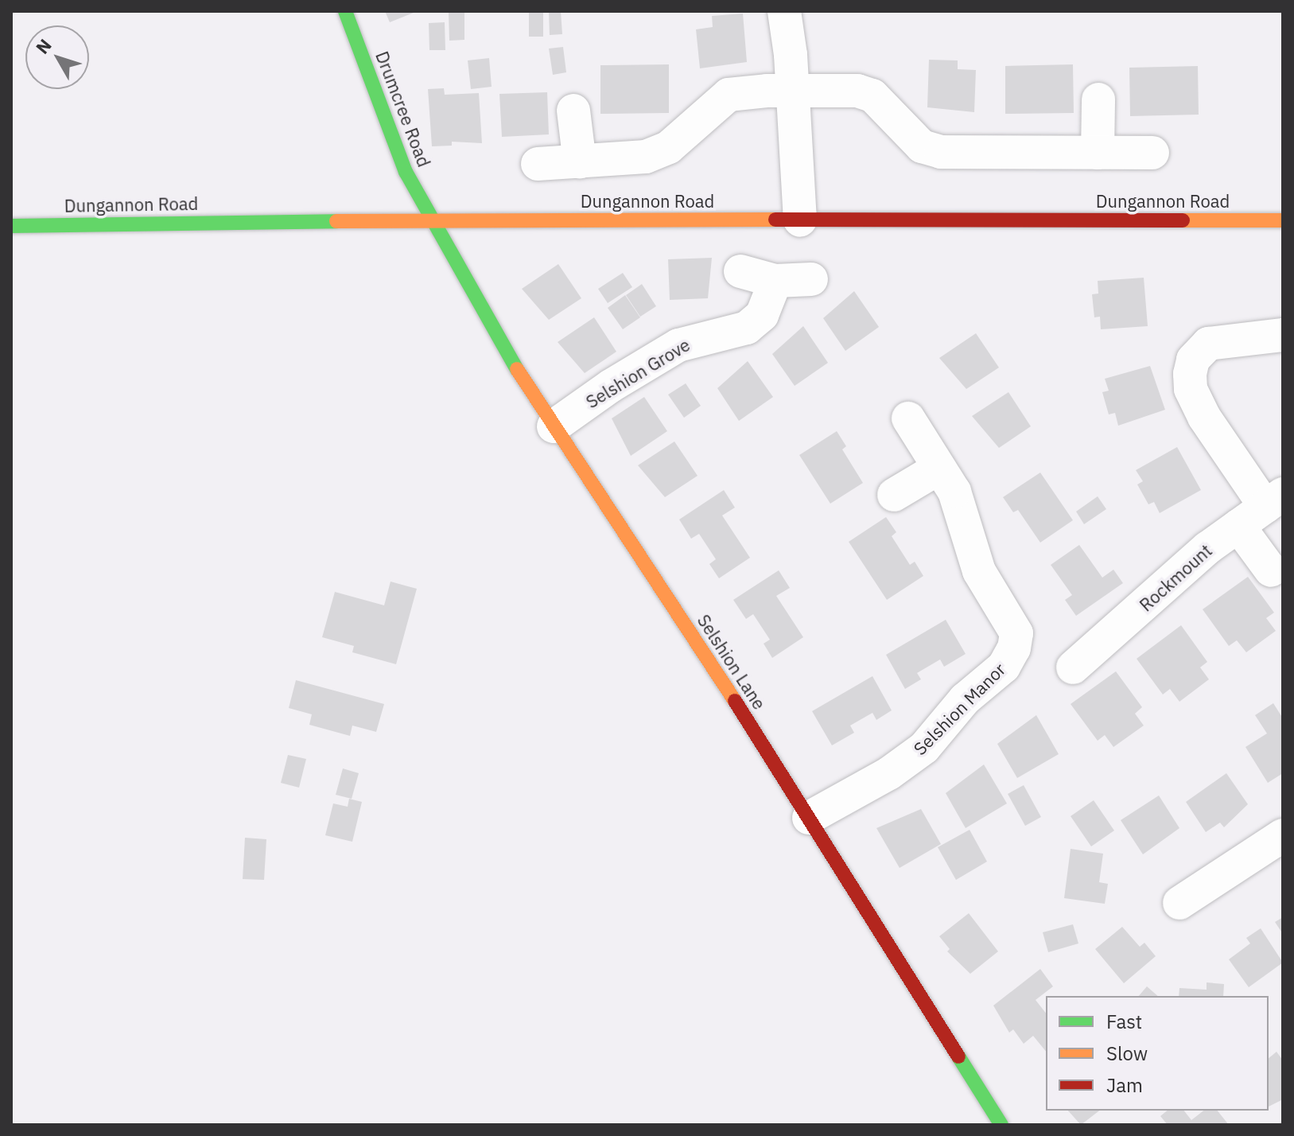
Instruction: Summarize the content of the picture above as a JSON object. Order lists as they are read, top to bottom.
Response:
{
  "streets": {
    "street": [
      "Drumcree Road",
      "Dungannon Road",
      "Selshion Grove",
      "Rockmount",
      "Selshion Lane",
      "Selshion Manor"
    ]
  },
  "crossings": [
    ["Drumcree Road", "Dungannon Road"],
    ["Drumcree Road", "Selshion Lane"],
    ["Dungannon Road", "Selshion Lane"],
    ["Selshion Grove", "Selshion Lane"],
    ["Selshion Lane", "Selshion Manor"]
  ],
  "legend": ["Fast", "Slow", "Jam"],
  "north": "top left"
}
